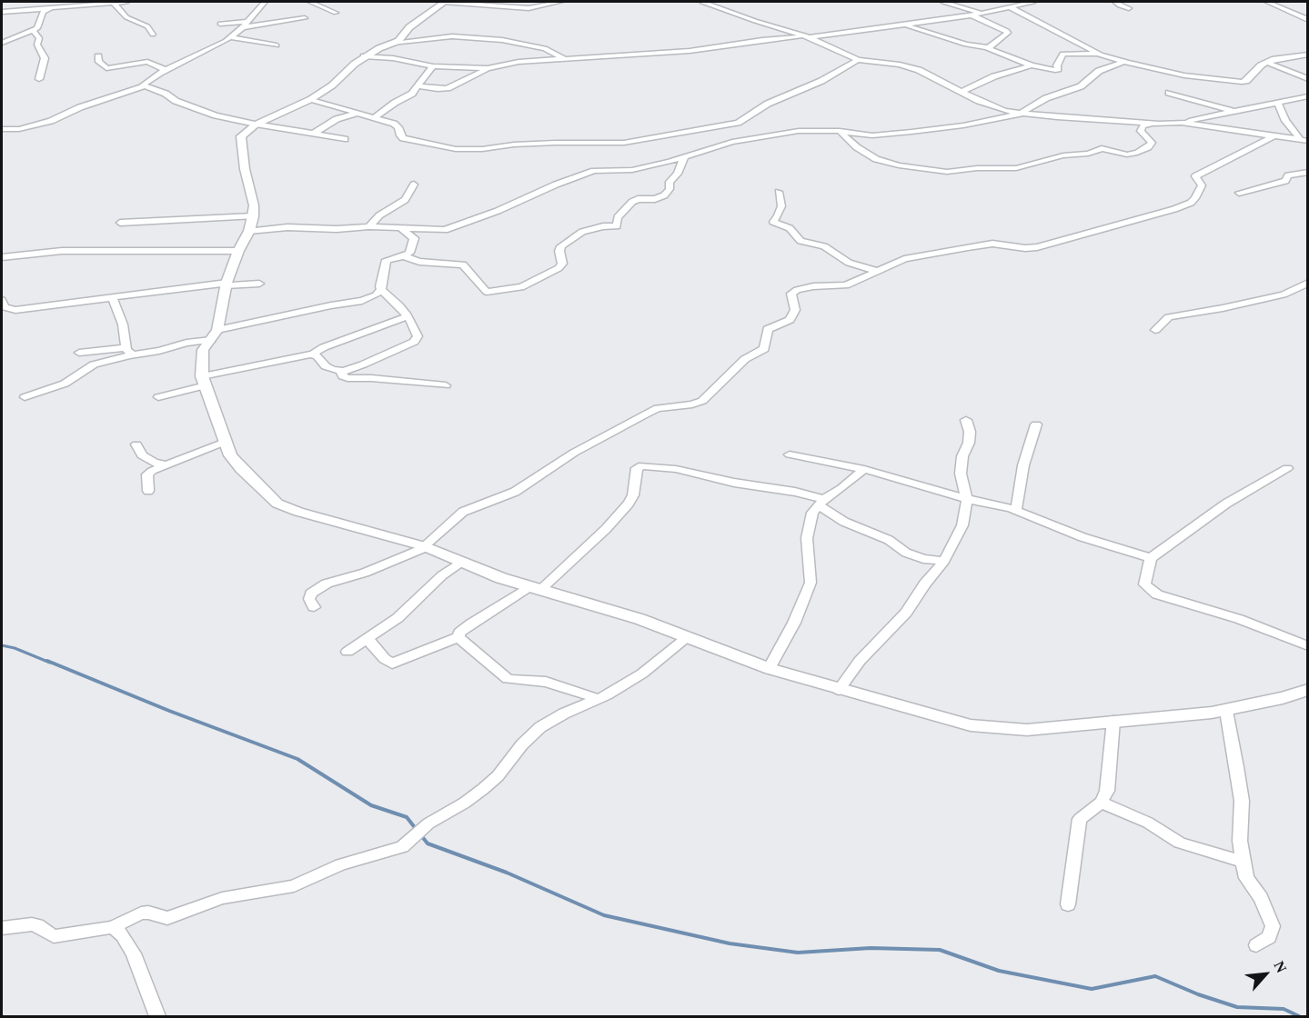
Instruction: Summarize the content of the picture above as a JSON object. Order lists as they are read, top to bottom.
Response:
{
  "north": "top right"
}
